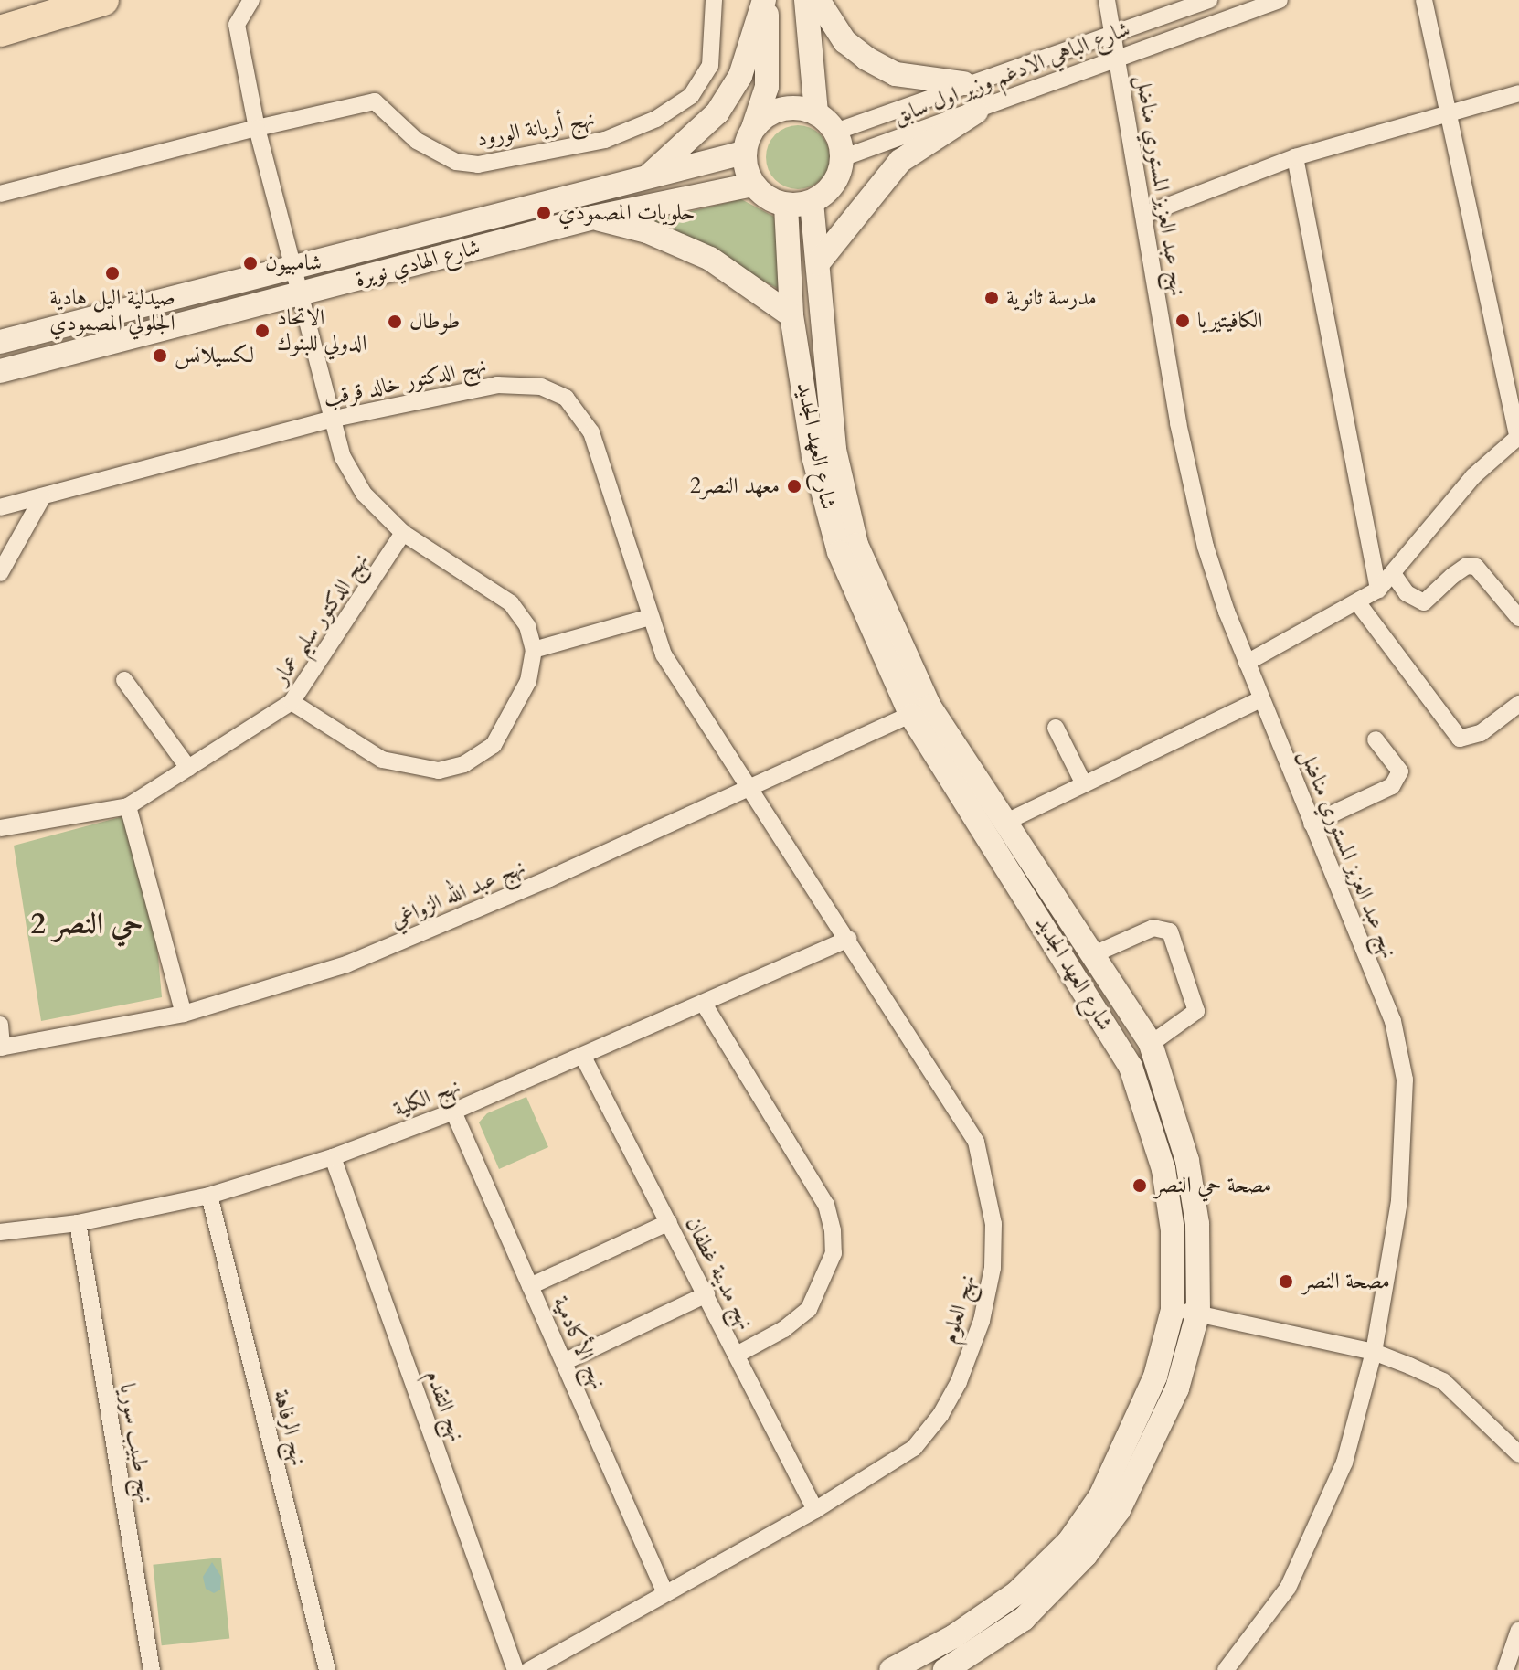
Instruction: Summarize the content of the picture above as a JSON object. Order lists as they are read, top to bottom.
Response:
{
  "streets": {
    "main road": ["شارع الهادي نويرة", "شارع العهد الجديد"],
    "street": [
      "شارع الباهي الادغم وزير اول سابق",
      "نهج أريانة الورود",
      "نهج عبد العزيز المستوري مناضل",
      "نهج الدكتور خالد قرقب",
      "نهج الدكتور سليم عمار",
      "نهج عبد الله الزواغي",
      "نهج الكلية",
      "نهج مدينة غطفان",
      "نهج العلوم",
      "نهج الأكادمية",
      "نهج التقدم",
      "نهج الرفاهة",
      "نهج طبيب سوريا"
    ]
  },
  "crossings": [
    ["شارع الباهي الادغم وزير اول سابق", "نهج عبد العزيز المستوري مناضل"],
    ["شارع الباهي الادغم وزير اول سابق", "شارع الهادي نويرة"],
    ["شارع الباهي الادغم وزير اول سابق", "شارع العهد الجديد"],
    ["شارع الهادي نويرة", "شارع العهد الجديد"],
    ["نهج الدكتور خالد قرقب", "نهج عبد الله الزواغي"],
    ["نهج الدكتور خالد قرقب", "نهج العلوم"],
    ["شارع العهد الجديد", "نهج عبد الله الزواغي"],
    ["نهج عبد الله الزواغي", "نهج العلوم"],
    ["نهج الكلية", "نهج مدينة غطفان"],
    ["نهج الكلية", "نهج العلوم"],
    ["نهج الكلية", "نهج الأكادمية"],
    ["نهج الكلية", "نهج التقدم"],
    ["نهج الكلية", "نهج الرفاهة"],
    ["نهج الكلية", "نهج طبيب سوريا"],
    ["نهج مدينة غطفان", "نهج العلوم"],
    ["نهج العلوم", "نهج الأكادمية"]
  ],
  "districts": ["حي النصر 2"],
  "places": [
    "حلويات المصمودي",
    "شامبيون",
    "صيدلية اليل هادية الجلولي المصمودي",
    "مدرسة ثانوية",
    "الكافيتيريا",
    "طوطال",
    "الاتحاد الدولي للبنوك",
    "لكسيلانس",
    "معهد النصر2",
    "مصحة حي النصر",
    "مصحة النصر"
  ]
}
